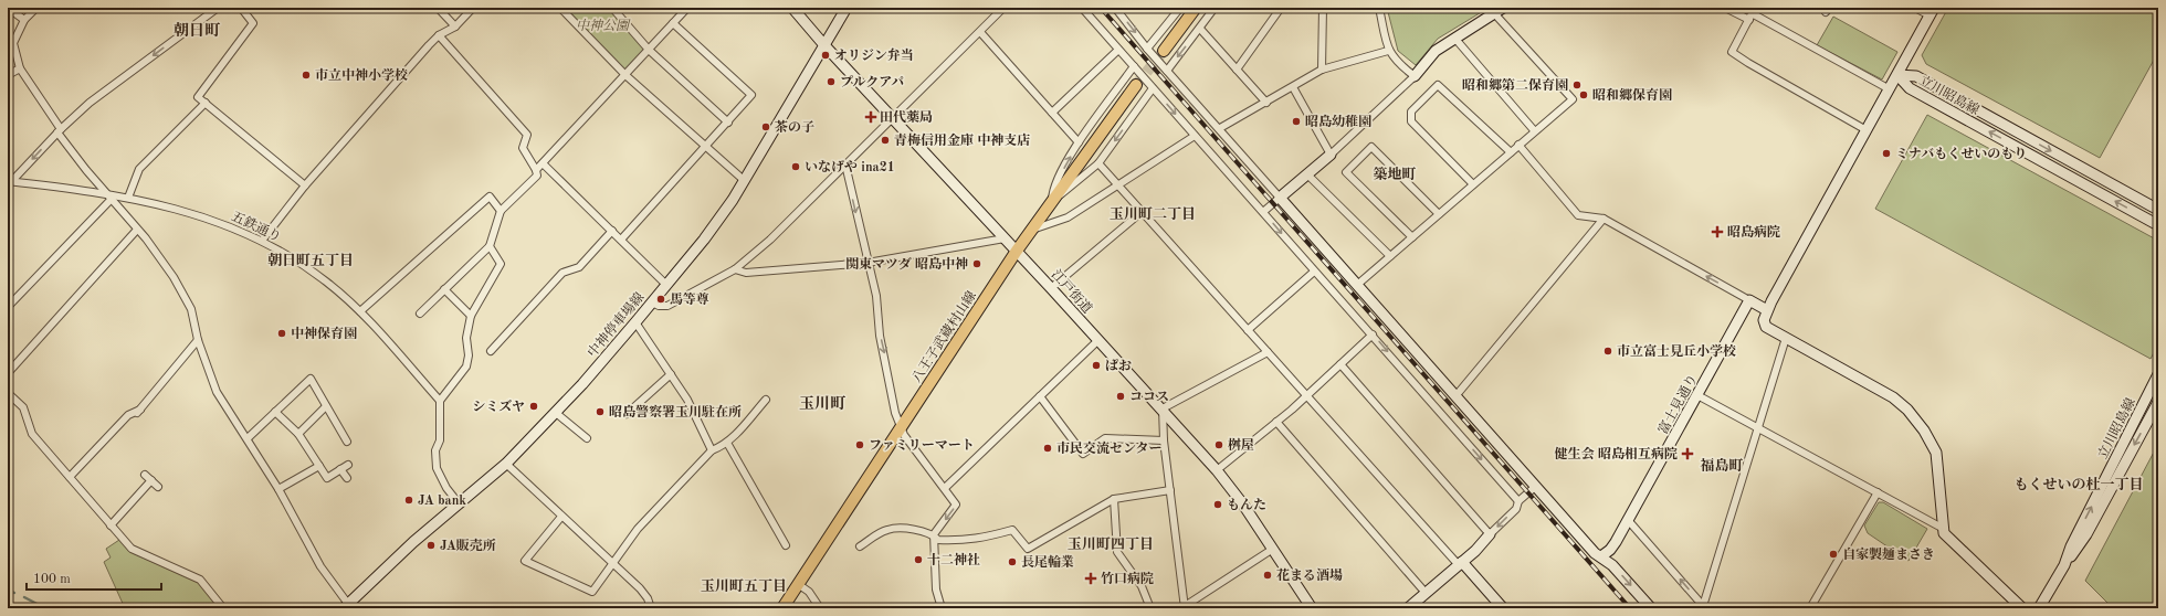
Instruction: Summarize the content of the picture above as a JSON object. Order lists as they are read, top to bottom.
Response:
{
  "streets": {
    "main road": ["八王子武蔵村山線"],
    "street": [
      "立川昭島線",
      "五鉄通り",
      "江戸街道",
      "中神停車場線",
      "富士見通り"
    ]
  },
  "crossings": [
    ["江戸街道", "中神停車場線"],
    ["江戸街道", "八王子武蔵村山線"]
  ],
  "districts": [
    "朝日町",
    "築地町",
    "玉川町二丁目",
    "朝日町五丁目",
    "玉川町",
    "福島町",
    "もくせいの杜一丁目",
    "玉川町四丁目",
    "玉川町五丁目"
  ],
  "parks": ["中神公園"],
  "places": {
    "other": [
      "オリジン弁当",
      "市立中神小学校",
      "プルクアパ",
      "昭和郷第二保育園",
      "昭和郷保育園",
      "昭島幼稚園",
      "茶の子",
      "青梅信用金庫 中神支店",
      "ミナバもくせいのもり",
      "いなげや ina21",
      "関東マツダ 昭島中神",
      "馬等尊",
      "中神保育園",
      "市立富士見丘小学校",
      "ぱお",
      "ココス",
      "シミズヤ",
      "昭島警察署玉川駐在所",
      "ファミリーマート",
      "桝屋",
      "市民交流センター",
      "JA bank",
      "もんた",
      "JA販売所",
      "自家製麺まさき",
      "十二神社",
      "長尾輪業",
      "花まる酒場"
    ],
    "health": [
      "田代薬局",
      "昭島病院",
      "健生会 昭島相互病院",
      "竹口病院"
    ]
  },
  "scale_bar": "100 m"
}
